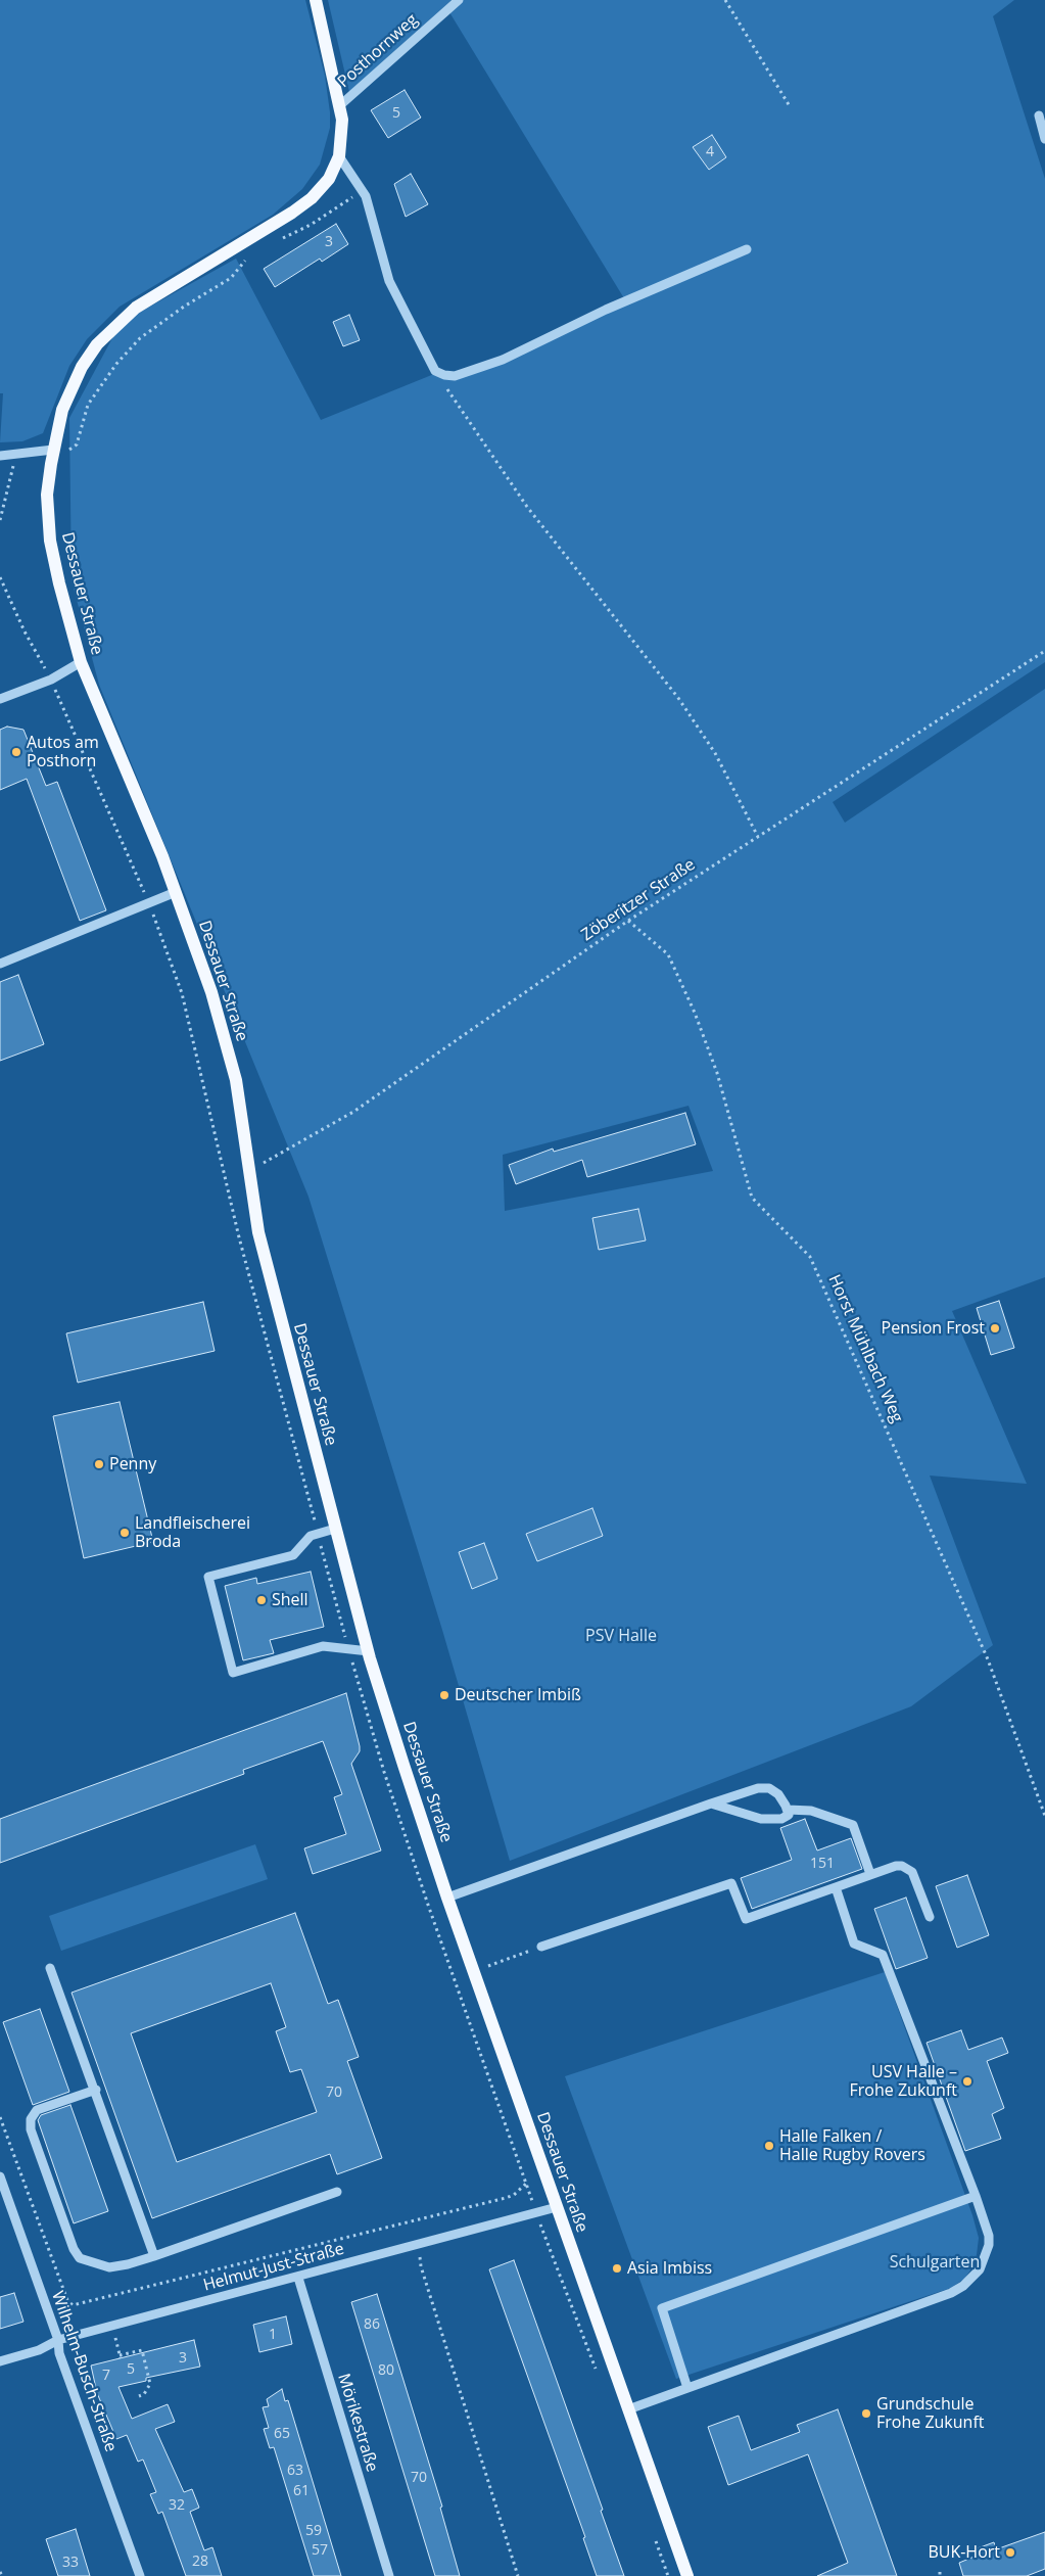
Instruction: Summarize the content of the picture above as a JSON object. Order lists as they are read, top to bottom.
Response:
{
  "streets": {
    "main road": ["Dessauer Straße"],
    "street": [
      "Posthornweg",
      "Helmut-Just-Straße",
      "Wilhelm-Busch-Straße",
      "Mörikestraße"
    ],
    "path": ["Zöberitzer Straße", "Horst Mühlbach Weg"]
  },
  "crossings": [
    ["Posthornweg", "Dessauer Straße"],
    ["Dessauer Straße", "Zöberitzer Straße"],
    ["Dessauer Straße", "Helmut-Just-Straße"],
    ["Zöberitzer Straße", "Horst Mühlbach Weg"],
    ["Helmut-Just-Straße", "Wilhelm-Busch-Straße"],
    ["Helmut-Just-Straße", "Mörikestraße"]
  ],
  "parks": ["PSV Halle", "Schulgarten"],
  "places": [
    "Autos am Posthorn",
    "Pension Frost",
    "Penny",
    "Landfleischerei Broda",
    "Shell",
    "Deutscher Imbiß",
    "USV Halle – Frohe Zukunft",
    "Halle Falken / Halle Rugby Rovers",
    "Asia Imbiss",
    "Grundschule Frohe Zukunft",
    "BUK-Hort"
  ],
  "house_numbers": [
    "5",
    "4",
    "3",
    "151",
    "70",
    "86",
    "1",
    "3",
    "5",
    "80",
    "7",
    "65",
    "63",
    "70",
    "61",
    "32",
    "59",
    "57",
    "28",
    "33"
  ]
}
